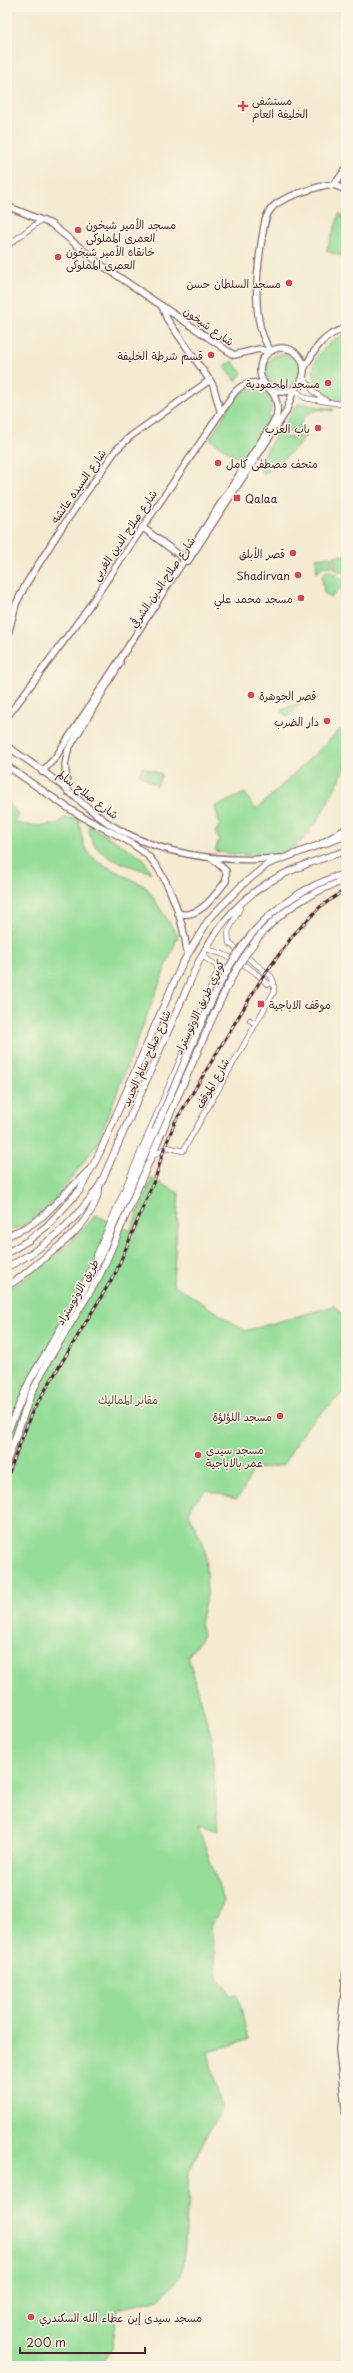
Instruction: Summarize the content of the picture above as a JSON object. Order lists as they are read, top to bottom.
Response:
{
  "streets": {
    "highway": [
      "شارع صلاح سالم",
      "كوبري طريق الاوتوستراد",
      "شارع صلاح سالم الجديد",
      "طريق الاوتوستراد"
    ],
    "main road": [
      "شارع شيخون",
      "شارع السيده عائشه",
      "شارع صلاح الدين الغربى",
      "شارع صلاح الدين الشرقي"
    ],
    "street": ["شارع الموقف"]
  },
  "crossings": [
    ["شارع شيخون", "شارع السيده عائشه"],
    ["شارع شيخون", "شارع صلاح الدين الغربى"],
    ["شارع شيخون", "شارع صلاح الدين الشرقي"],
    ["شارع صلاح الدين الغربى", "شارع صلاح الدين الشرقي"],
    ["شارع صلاح الدين الشرقي", "شارع صلاح سالم"],
    ["شارع صلاح سالم", "شارع صلاح سالم الجديد"],
    ["كوبري طريق الاوتوستراد", "طريق الاوتوستراد"],
    ["شارع الموقف", "طريق الاوتوستراد"]
  ],
  "parks": ["مقابر المماليك"],
  "places": {
    "health": ["مستشفى الخليفة العام"],
    "other": [
      "مسجد الأمير شيخون العمرى المملوكى",
      "خانقاه الأمير شيخون العمرى المملوكى",
      "مسجد السلطان حسن",
      "قسم شرطة الخليفة",
      "مسجد المحمودية",
      "باب العزب",
      "متحف مصطفى كامل",
      "قصر الأبلق",
      "Shadirvan",
      "مسجد محمد علي",
      "قصر الجوهرة",
      "دار الضرب",
      "مسجد اللؤلؤة",
      "مسجد سيدى عمر بالاباجية",
      "مسجد سيدى إبن عطاء الله السكندري"
    ],
    "transit": ["Qalaa", "موقف الاباجية"]
  },
  "scale_bar": "200 m"
}
